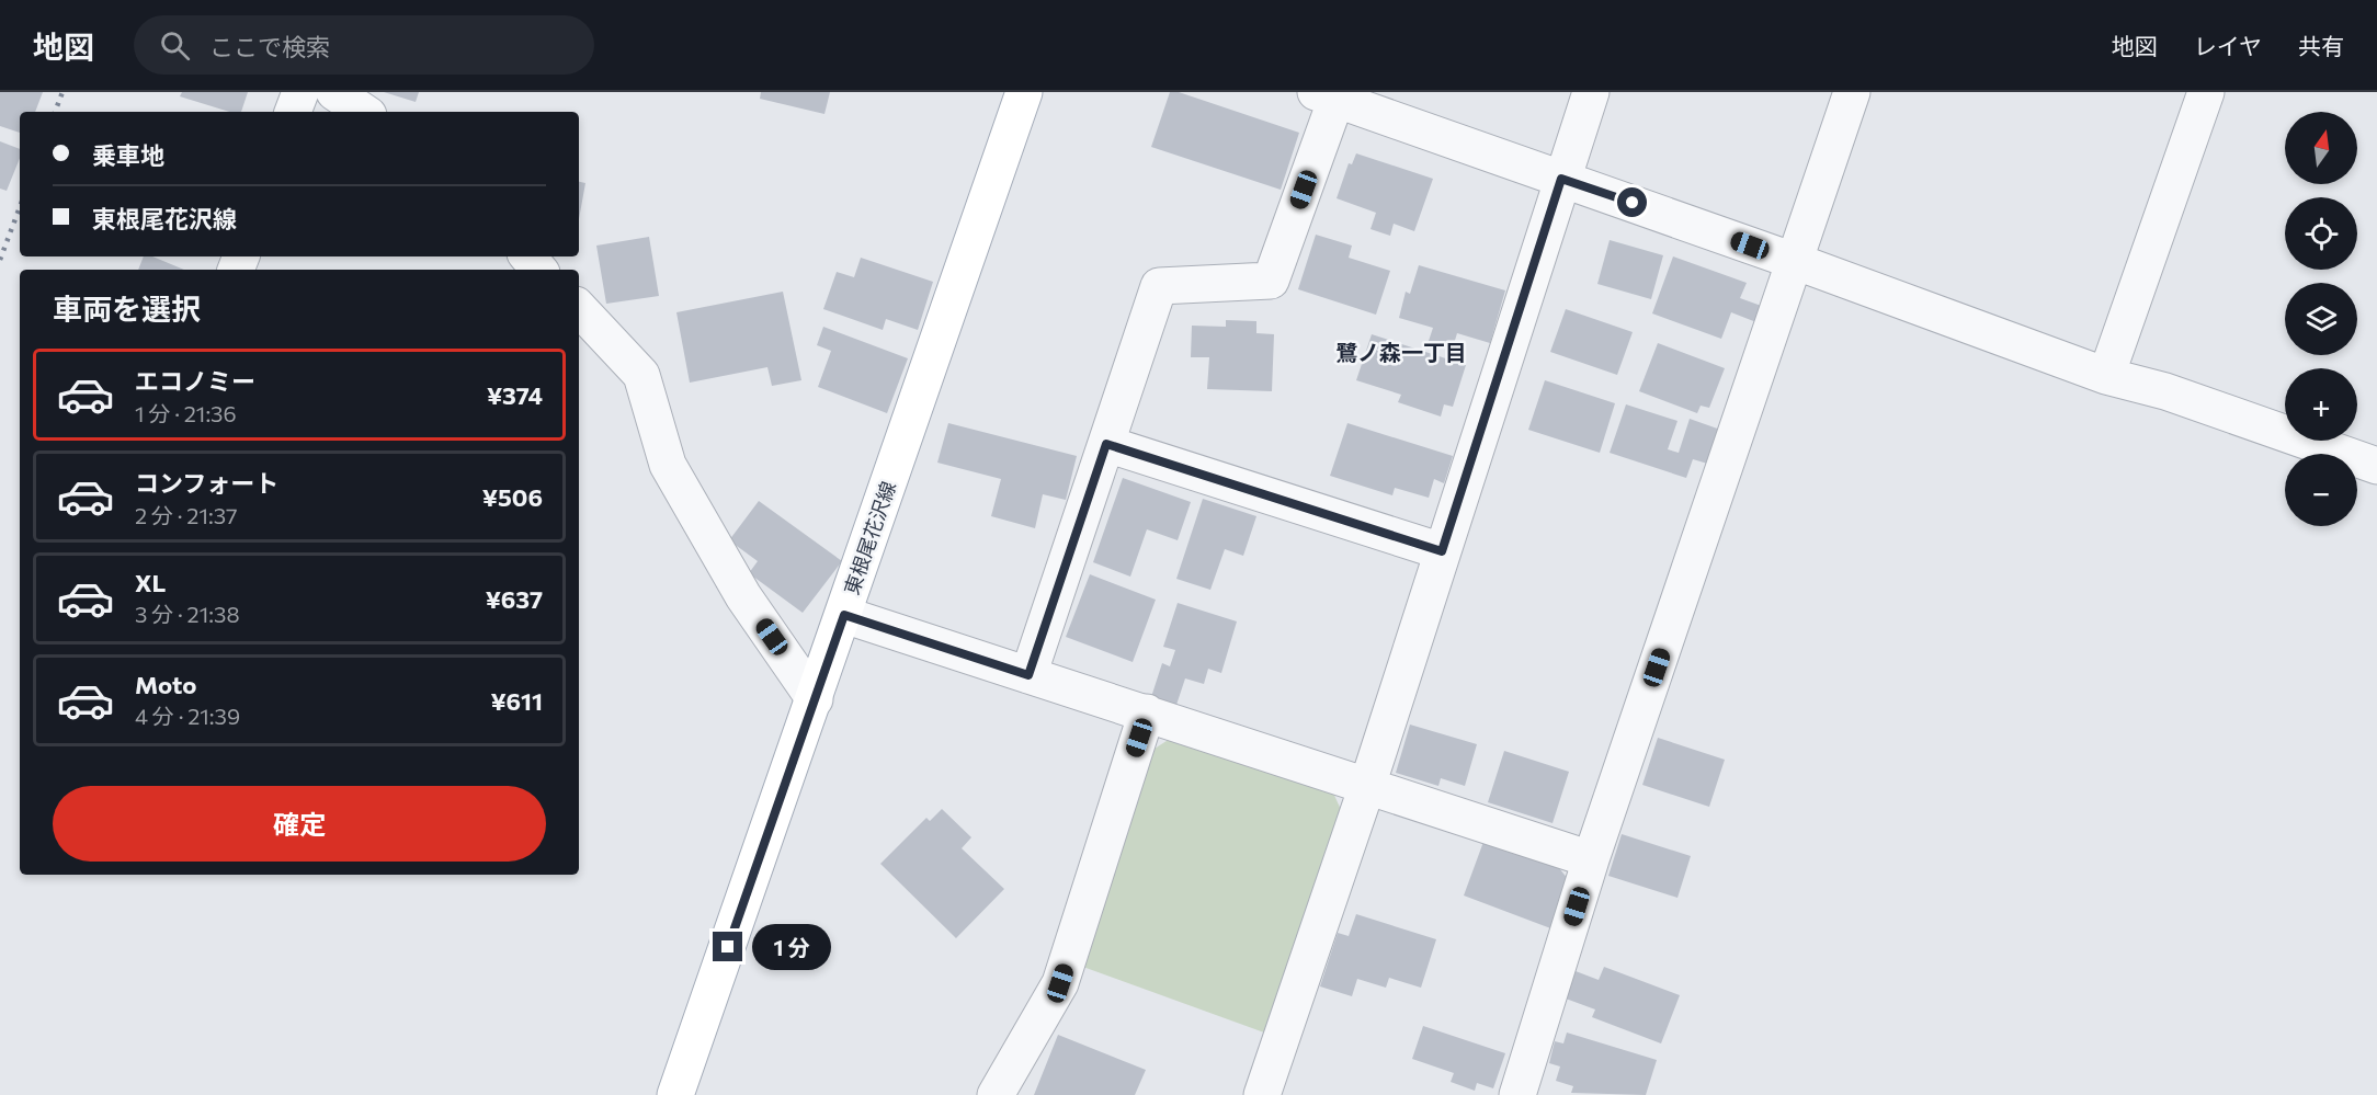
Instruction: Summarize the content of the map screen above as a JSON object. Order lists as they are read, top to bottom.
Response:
{
  "streets": {
    "main road": ["東根尾花沢線"]
  },
  "districts": ["鷺ノ森一丁目"],
  "north": "top",
  "page": {
    "header": "地図",
    "search": "ここで検索",
    "nav": ["地図", "レイヤ", "共有"],
    "map_buttons": ["+", "−"],
    "banner": ["乗車地", "東根尾花沢線"],
    "heading": "車両を選択",
    "list": [
      {
        "name": "エコノミー",
        "note": "1 分 · 21:36",
        "value": "¥374"
      },
      {
        "name": "コンフォート",
        "note": "2 分 · 21:37",
        "value": "¥506"
      },
      {
        "name": "XL",
        "note": "3 分 · 21:38",
        "value": "¥637"
      },
      {
        "name": "Moto",
        "note": "4 分 · 21:39",
        "value": "¥611"
      }
    ],
    "buttons": "確定",
    "bubble": "1 分"
  }
}
